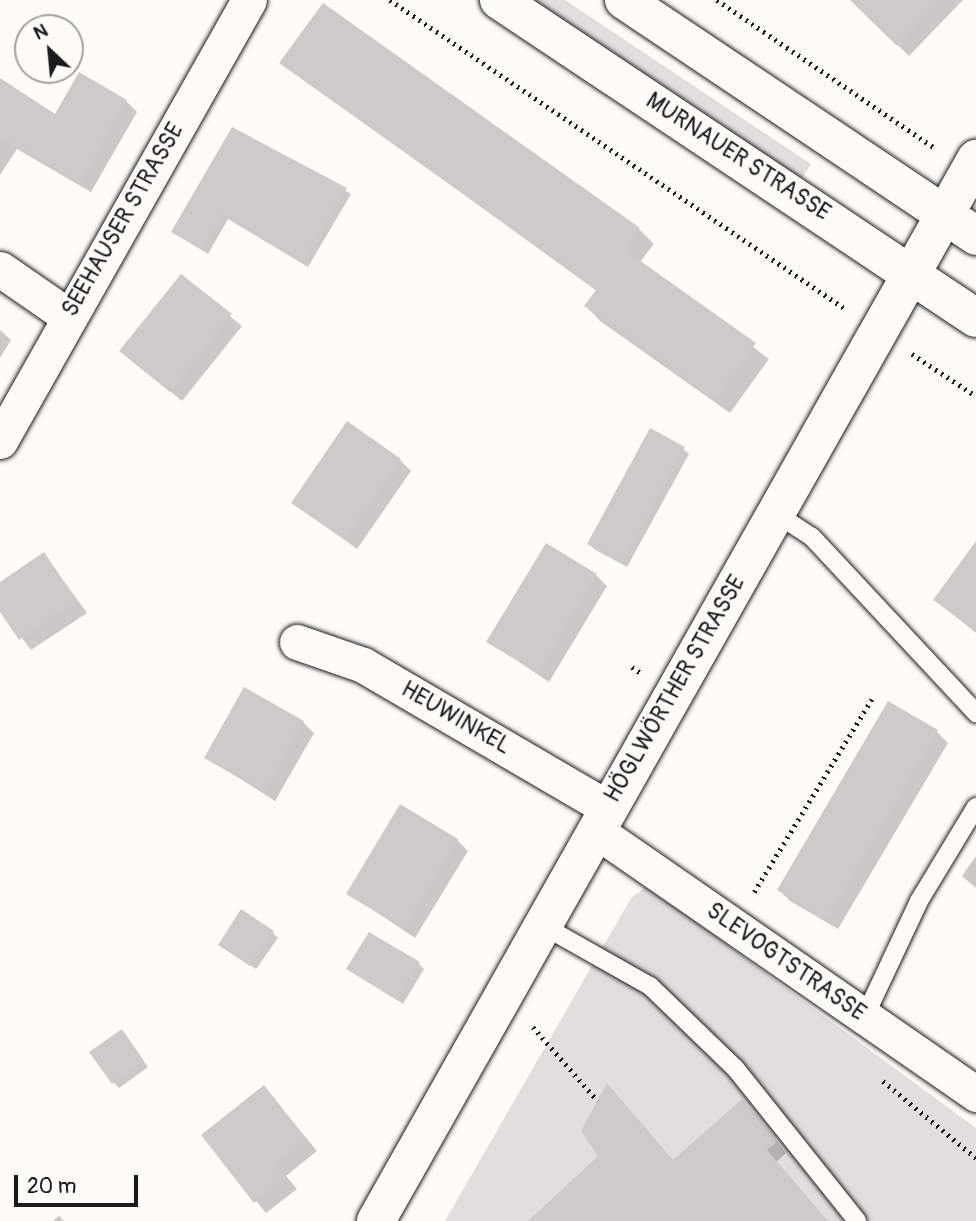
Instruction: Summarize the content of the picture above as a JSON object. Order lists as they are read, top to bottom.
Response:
{
  "streets": {
    "street": [
      "MURNAUER STRASSE",
      "SEEHAUSER STRASSE",
      "HÖGLWÖRTHER STRASSE",
      "HEUWINKEL",
      "SLEVOGTSTRASSE"
    ]
  },
  "crossings": [
    ["MURNAUER STRASSE", "HÖGLWÖRTHER STRASSE"],
    ["HÖGLWÖRTHER STRASSE", "HEUWINKEL"],
    ["HÖGLWÖRTHER STRASSE", "SLEVOGTSTRASSE"],
    ["HEUWINKEL", "SLEVOGTSTRASSE"]
  ],
  "scale_bar": "20 m",
  "north": "top left"
}
